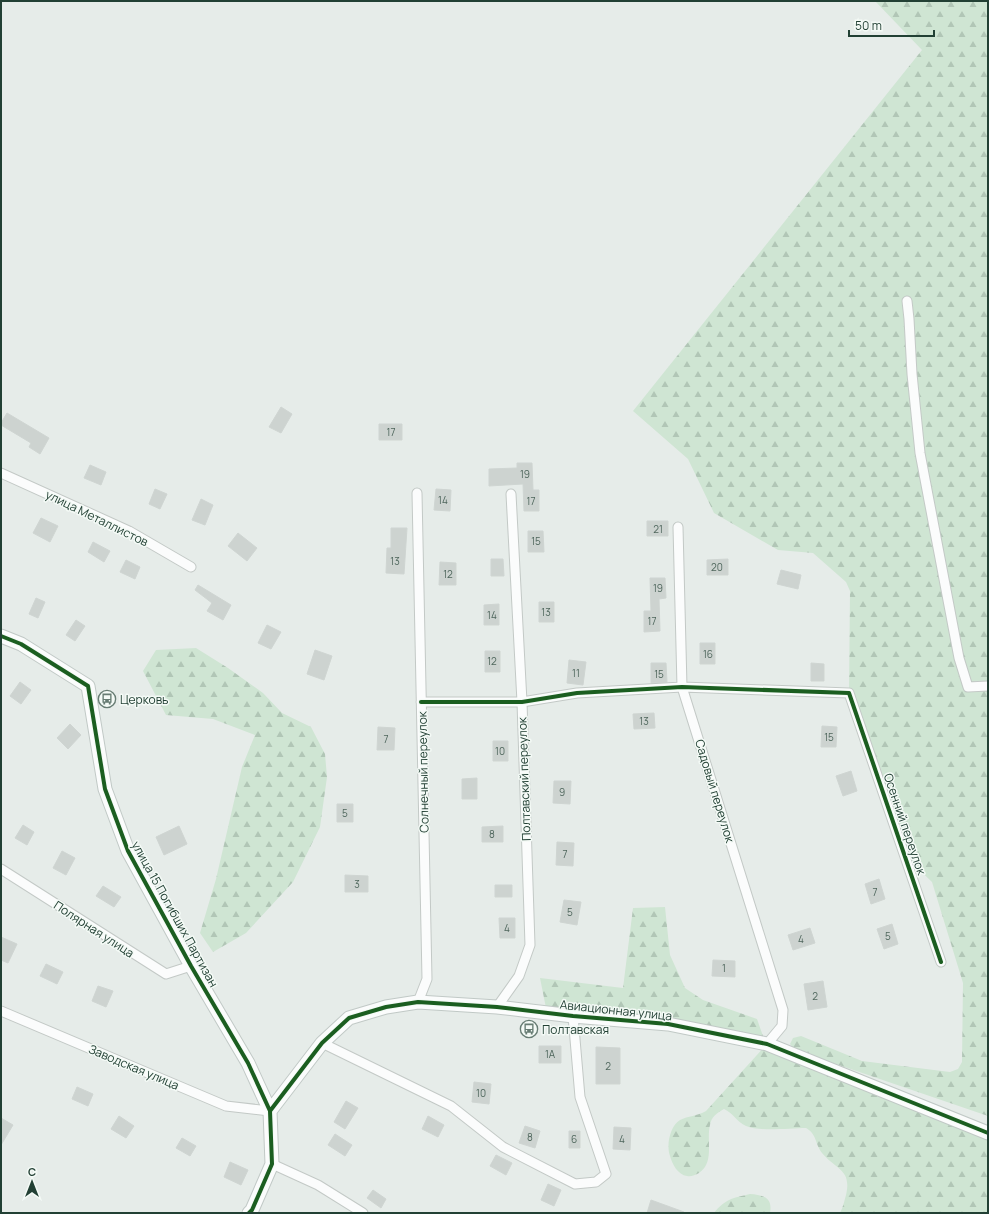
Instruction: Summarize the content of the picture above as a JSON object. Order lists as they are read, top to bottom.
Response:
{
  "streets": {
    "street": [
      "улица Металлистов",
      "Солнечный переулок",
      "Полтавский переулок",
      "Садовый переулок",
      "Осенний переулок",
      "улица 15 Погибших Партизан",
      "Полярная улица",
      "Авиационная улица",
      "Заводская улица"
    ]
  },
  "crossings": [
    ["Солнечный переулок", "Авиационная улица"],
    ["Полтавский переулок", "Авиационная улица"],
    ["Садовый переулок", "Осенний переулок"],
    ["Садовый переулок", "Авиационная улица"],
    ["улица 15 Погибших Партизан", "Полярная улица"],
    ["улица 15 Погибших Партизан", "Авиационная улица"],
    ["улица 15 Погибших Партизан", "Заводская улица"],
    ["Авиационная улица", "Заводская улица"]
  ],
  "places": {
    "bus stop": ["Церковь", "Полтавская"]
  },
  "house_numbers": [
    "17",
    "19",
    "14",
    "17",
    "21",
    "15",
    "13",
    "20",
    "12",
    "19",
    "13",
    "14",
    "17",
    "16",
    "12",
    "11",
    "15",
    "13",
    "15",
    "7",
    "10",
    "9",
    "5",
    "8",
    "7",
    "3",
    "7",
    "5",
    "4",
    "5",
    "4",
    "1",
    "2",
    "1А",
    "2",
    "10",
    "8",
    "6",
    "4"
  ],
  "scale_bar": "50 m",
  "north": "top"
}
